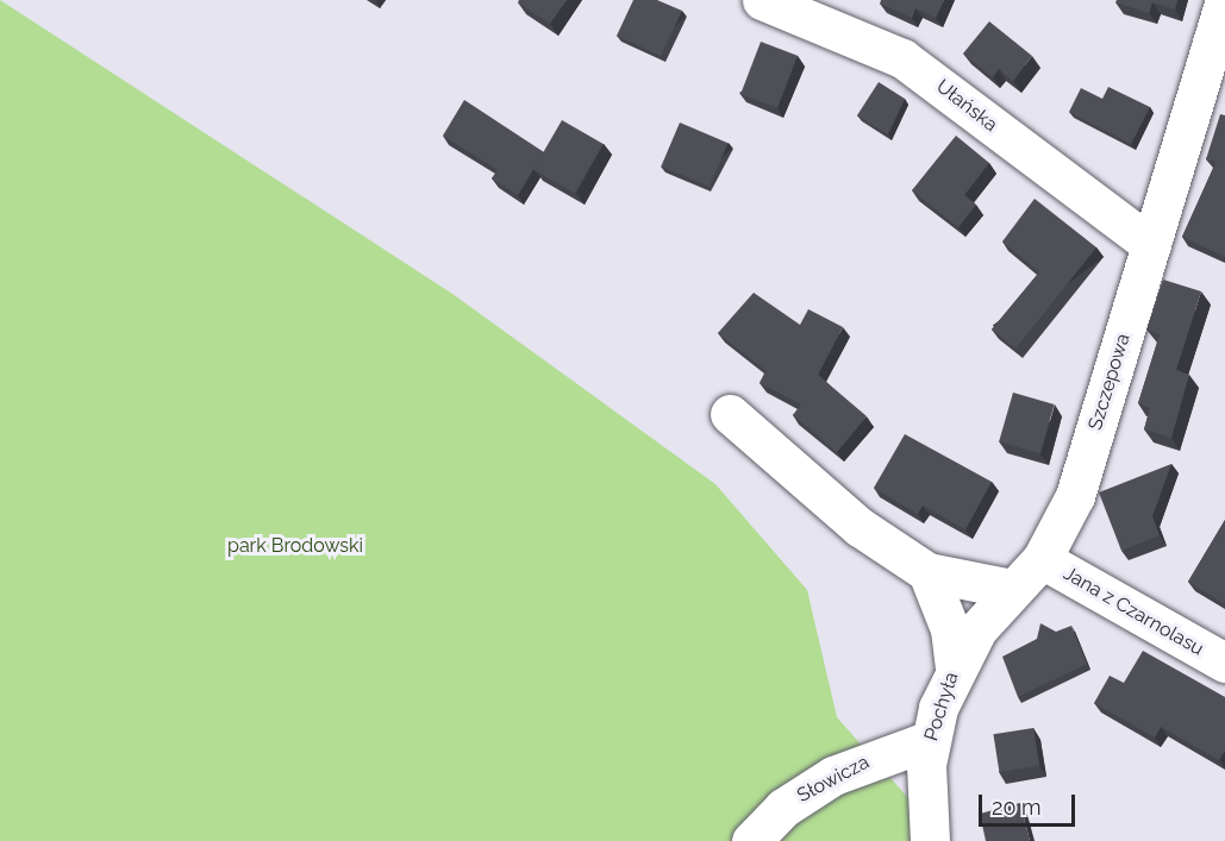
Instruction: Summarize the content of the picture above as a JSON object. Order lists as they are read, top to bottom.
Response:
{
  "streets": {
    "street": [
      "Ułańska",
      "Szczepowa",
      "Jana z Czarnolasu",
      "Pochyła",
      "Słowicza"
    ]
  },
  "crossings": [
    ["Ułańska", "Szczepowa"],
    ["Szczepowa", "Jana z Czarnolasu"],
    ["Szczepowa", "Pochyła"],
    ["Pochyła", "Słowicza"]
  ],
  "parks": ["park Brodowski"],
  "scale_bar": "20 m"
}
